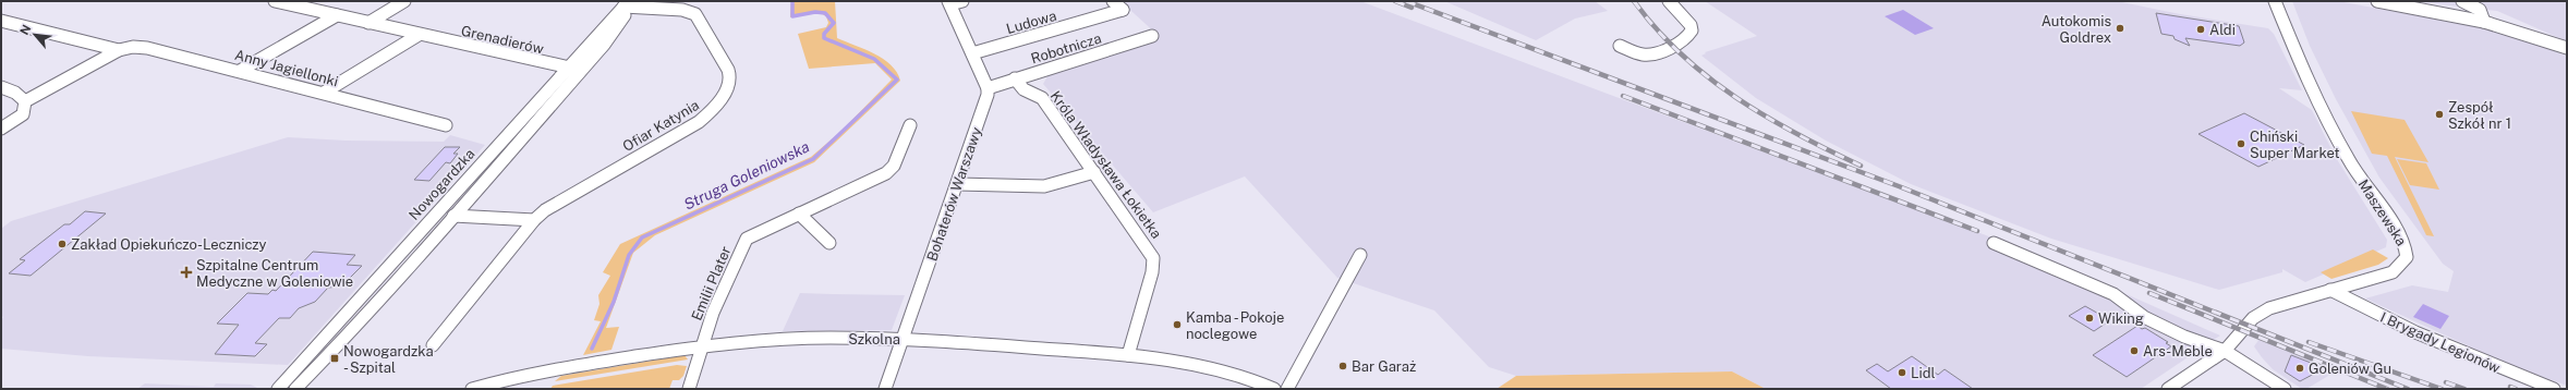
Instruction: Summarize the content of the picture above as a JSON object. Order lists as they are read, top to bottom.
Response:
{
  "streets": {
    "street": [
      "Ludowa",
      "Grenadierów",
      "Robotnicza",
      "Anny Jagiellonki",
      "Ofiar Katynia",
      "Króla Władysława Łokietka",
      "Nowogardzka",
      "Bohaterów Warszawy",
      "Maszewska",
      "Emilii Plater",
      "Szkolna",
      "I Brygady Legionów"
    ]
  },
  "crossings": [
    ["Grenadierów", "Nowogardzka"],
    ["Robotnicza", "Króla Władysława Łokietka"],
    ["Robotnicza", "Bohaterów Warszawy"],
    ["Ofiar Katynia", "Nowogardzka"],
    ["Króla Władysława Łokietka", "Szkolna"],
    ["Bohaterów Warszawy", "Szkolna"],
    ["Maszewska", "I Brygady Legionów"],
    ["Emilii Plater", "Szkolna"]
  ],
  "water": ["Struga Goleniowska"],
  "places": {
    "other": [
      "Autokomis Goldrex",
      "Aldi",
      "Zespół Szkół nr 1",
      "Chiński Super Market",
      "Zakład Opiekuńczo-Leczniczy",
      "Wiking",
      "Kamba - Pokoje noclegowe",
      "Ars-Meble",
      "Bar Garaż",
      "Goleniów Gu",
      "Lidl"
    ],
    "health": ["Szpitalne Centrum Medyczne w Goleniowie"],
    "transit": ["Nowogardzka - Szpital"]
  },
  "north": "top left"
}
